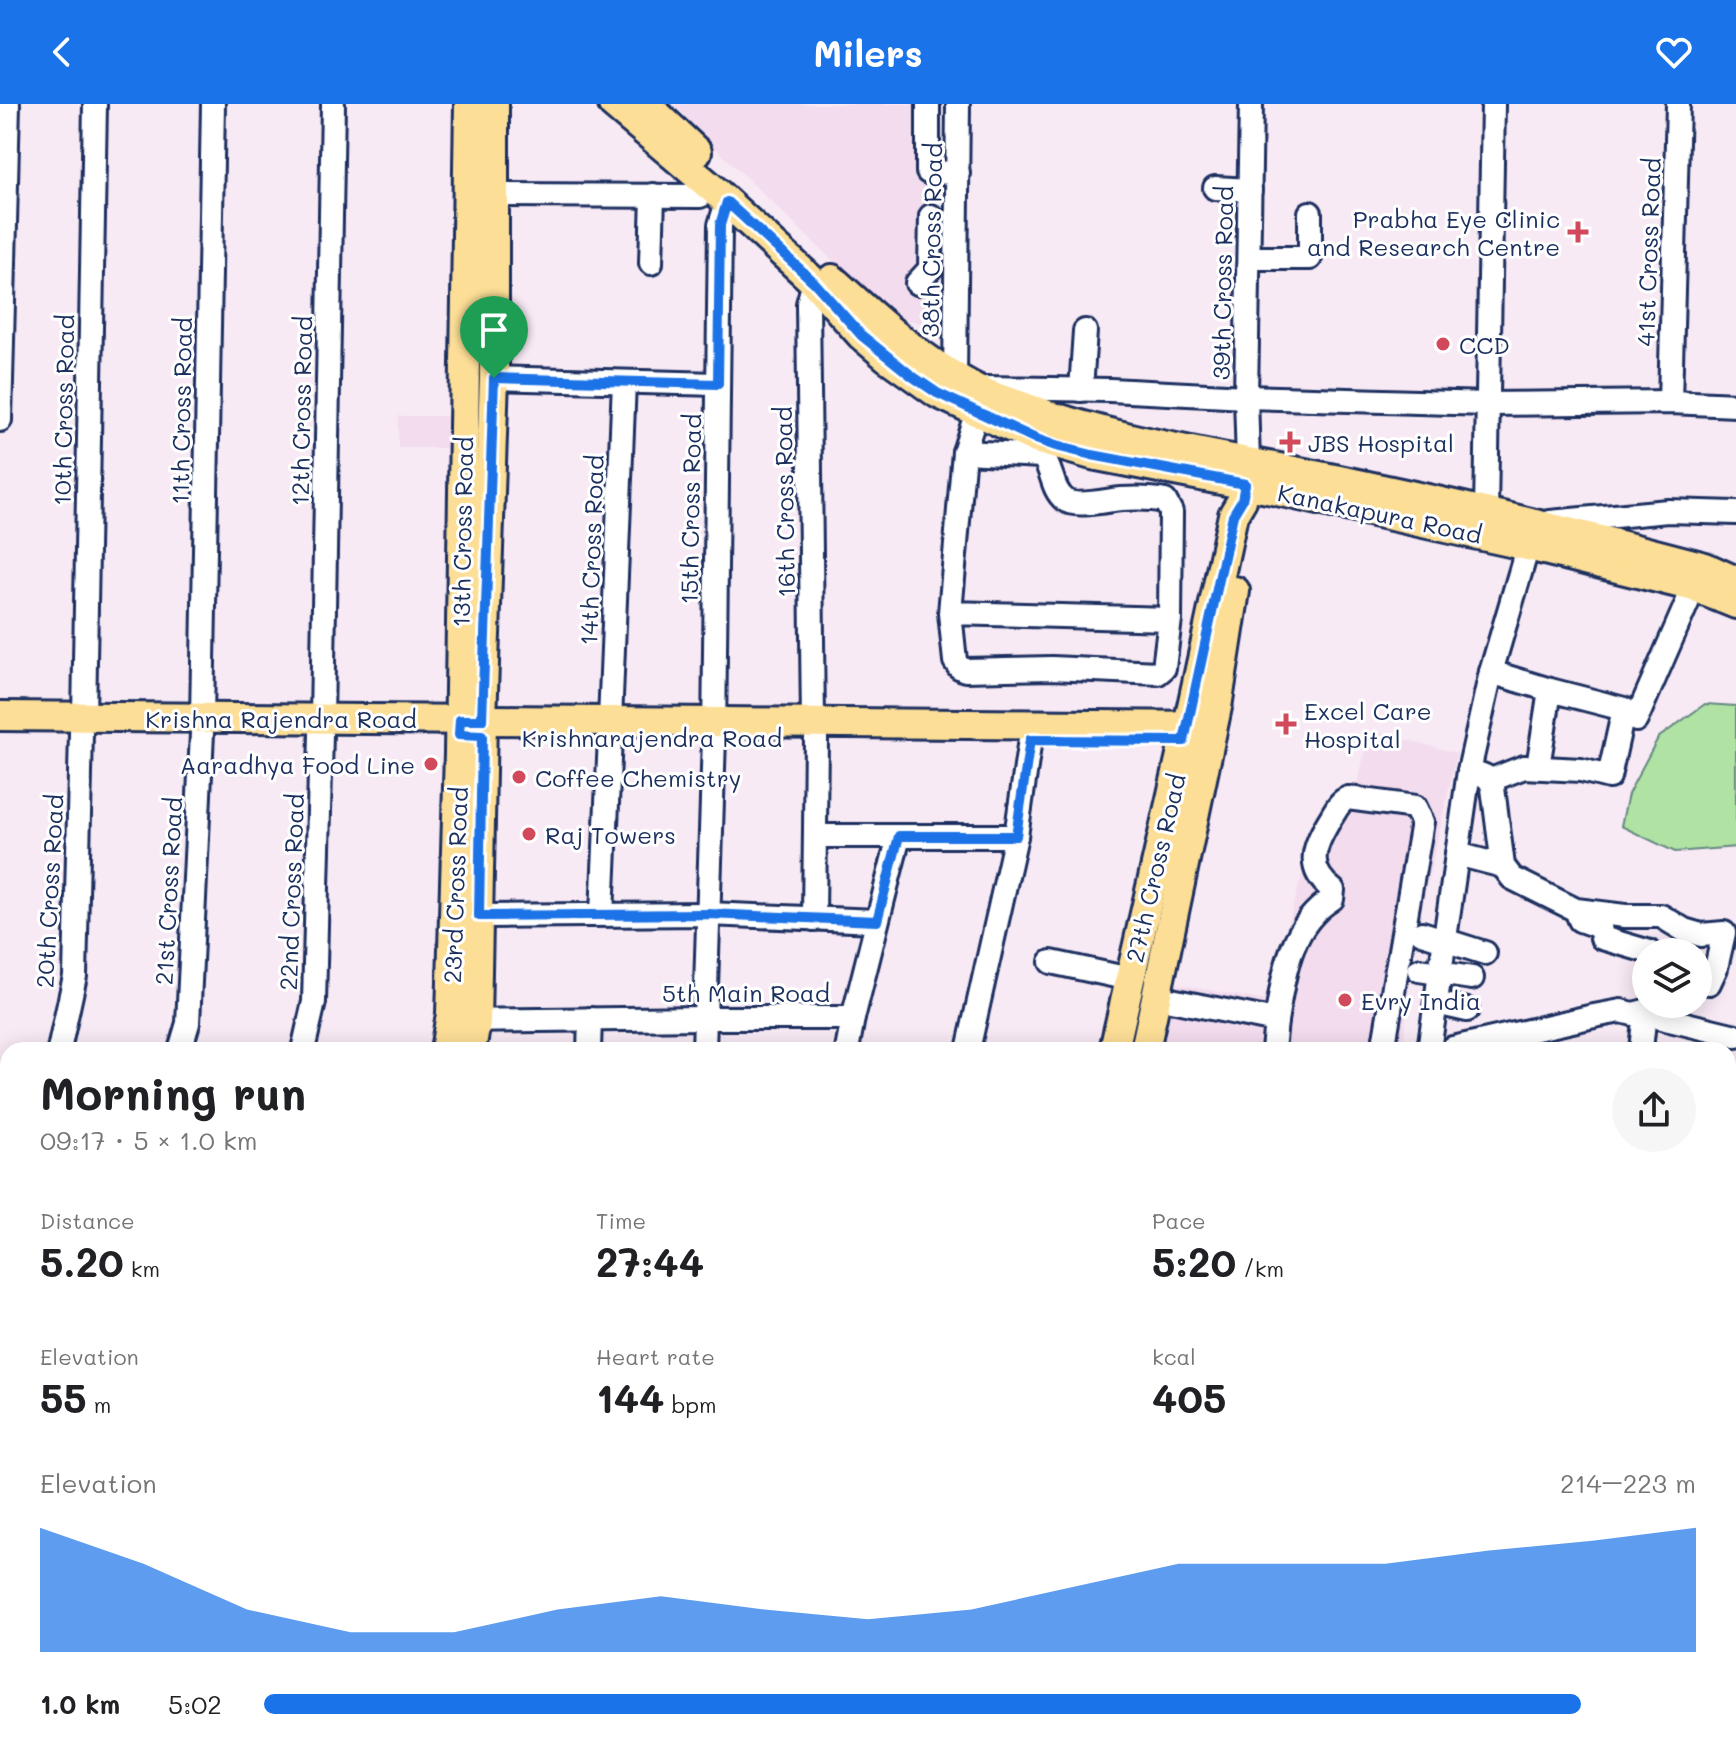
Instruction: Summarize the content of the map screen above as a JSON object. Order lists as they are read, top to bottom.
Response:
{
  "streets": {
    "main road": [
      "Kanakapura Road",
      "13th Cross Road",
      "Krishna Rajendra Road",
      "Krishnarajendra Road",
      "27th Cross Road",
      "23rd Cross Road"
    ],
    "street": [
      "38th Cross Road",
      "41st Cross Road",
      "39th Cross Road",
      "10th Cross Road",
      "11th Cross Road",
      "12th Cross Road",
      "16th Cross Road",
      "15th Cross Road",
      "14th Cross Road",
      "20th Cross Road",
      "21st Cross Road",
      "22nd Cross Road",
      "5th Main Road"
    ]
  },
  "crossings": [
    ["38th Cross Road", "Kanakapura Road"],
    ["39th Cross Road", "Kanakapura Road"],
    ["39th Cross Road", "27th Cross Road"],
    ["10th Cross Road", "Krishna Rajendra Road"],
    ["10th Cross Road", "20th Cross Road"],
    ["11th Cross Road", "Krishna Rajendra Road"],
    ["11th Cross Road", "21st Cross Road"],
    ["12th Cross Road", "Krishna Rajendra Road"],
    ["12th Cross Road", "22nd Cross Road"],
    ["16th Cross Road", "Kanakapura Road"],
    ["16th Cross Road", "Krishnarajendra Road"],
    ["15th Cross Road", "Kanakapura Road"],
    ["15th Cross Road", "Krishnarajendra Road"],
    ["15th Cross Road", "5th Main Road"],
    ["Kanakapura Road", "27th Cross Road"],
    ["13th Cross Road", "Krishna Rajendra Road"],
    ["13th Cross Road", "Krishnarajendra Road"],
    ["13th Cross Road", "23rd Cross Road"],
    ["14th Cross Road", "Krishnarajendra Road"],
    ["Krishna Rajendra Road", "Krishnarajendra Road"],
    ["Krishna Rajendra Road", "23rd Cross Road"],
    ["Krishna Rajendra Road", "20th Cross Road"],
    ["Krishna Rajendra Road", "21st Cross Road"],
    ["Krishna Rajendra Road", "22nd Cross Road"],
    ["Krishnarajendra Road", "27th Cross Road"],
    ["Krishnarajendra Road", "23rd Cross Road"],
    ["23rd Cross Road", "5th Main Road"]
  ],
  "places": {
    "health": ["Prabha Eye Clinic and Research Centre", "JBS Hospital", "Excel Care Hospital"],
    "other": [
      "CCD",
      "Aaradhya Food Line",
      "Coffee Chemistry",
      "Raj Towers",
      "Evry India"
    ]
  },
  "page": {
    "header": "Milers",
    "heading": ["Morning run", "09:17 · 5 × 1.0 km"],
    "stats": [
      ["Distance", "5.20 km"],
      ["Time", "27:44"],
      ["Pace", "5:20 /km"],
      ["Elevation", "55 m"],
      ["Heart rate", "144 bpm"],
      ["kcal", "405"]
    ],
    "chart": ["Elevation", "214–223 m"],
    "list": [
      {
        "name": "1.0 km",
        "note": "5:02"
      }
    ]
  }
}
